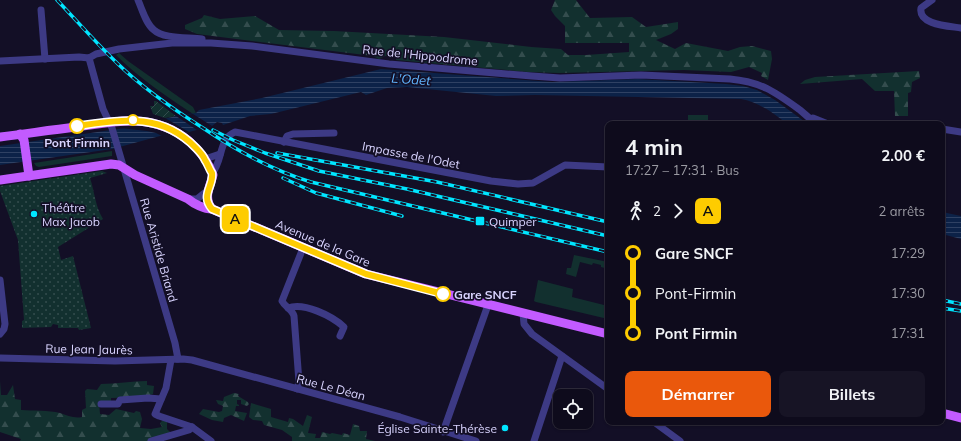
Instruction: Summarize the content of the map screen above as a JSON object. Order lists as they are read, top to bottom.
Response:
{
  "streets": {
    "main road": ["Avenue de la Gare"],
    "street": [
      "Rue de l'Hippodrome",
      "Impasse de l'Odet",
      "Rue Aristide Briand",
      "Rue Jean Jaurès",
      "Rue Le Déan"
    ]
  },
  "crossings": [
    ["Avenue de la Gare", "Rue Aristide Briand"],
    ["Rue Aristide Briand", "Rue Jean Jaurès"],
    ["Rue Aristide Briand", "Rue Le Déan"],
    ["Rue Jean Jaurès", "Rue Le Déan"]
  ],
  "water": ["L'Odet"],
  "places": {
    "other": [
      "Pont Firmin",
      "Théâtre Max Jacob",
      "Gare SNCF",
      "Église Sainte-Thérèse"
    ],
    "transit": ["Quimper"]
  },
  "lines": ["bus line A"],
  "page": {
    "on_map": "A",
    "heading": ["4 min", "17:27 – 17:31 · Bus", "2.00 €"],
    "legs": ["2", "A", "2 arrêts"],
    "list": [
      {
        "name": "Gare SNCF",
        "value": "17:29"
      },
      {
        "name": "Pont-Firmin",
        "value": "17:30"
      },
      {
        "name": "Pont Firmin",
        "value": "17:31"
      }
    ],
    "buttons": ["Démarrer", "Billets"]
  }
}
